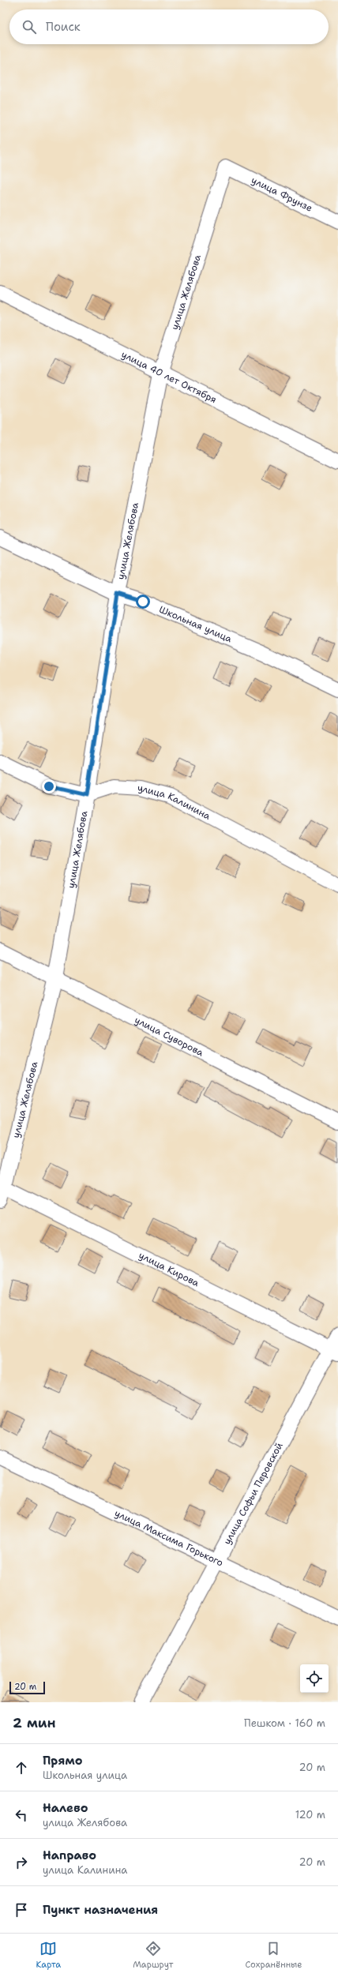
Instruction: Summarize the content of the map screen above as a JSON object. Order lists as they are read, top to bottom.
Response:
{
  "streets": {
    "street": [
      "улица Фрунзе",
      "улица Желябова",
      "улица 40 лет Октября",
      "Школьная улица",
      "улица Калинина",
      "улица Суворова",
      "улица Кирова",
      "улица Софьи Перовской",
      "улица Максима Горького"
    ]
  },
  "crossings": [
    ["улица Фрунзе", "улица Желябова"],
    ["улица Желябова", "улица 40 лет Октября"],
    ["улица Желябова", "Школьная улица"],
    ["улица Желябова", "улица Калинина"],
    ["улица Желябова", "улица Суворова"],
    ["улица Желябова", "улица Кирова"],
    ["улица Кирова", "улица Софьи Перовской"],
    ["улица Софьи Перовской", "улица Максима Горького"]
  ],
  "scale_bar": "20 m",
  "page": {
    "search": "Поиск",
    "scale": "20 m",
    "heading": ["2 мин", "Пешком · 160 m"],
    "list": [
      ["Прямо", "Школьная улица", "20 m"],
      ["Налево", "улица Желябова", "120 m"],
      ["Направо", "улица Калинина", "20 m"],
      "Пункт назначения"
    ],
    "nav": ["Карта", "Маршрут", "Сохранённые"]
  }
}
